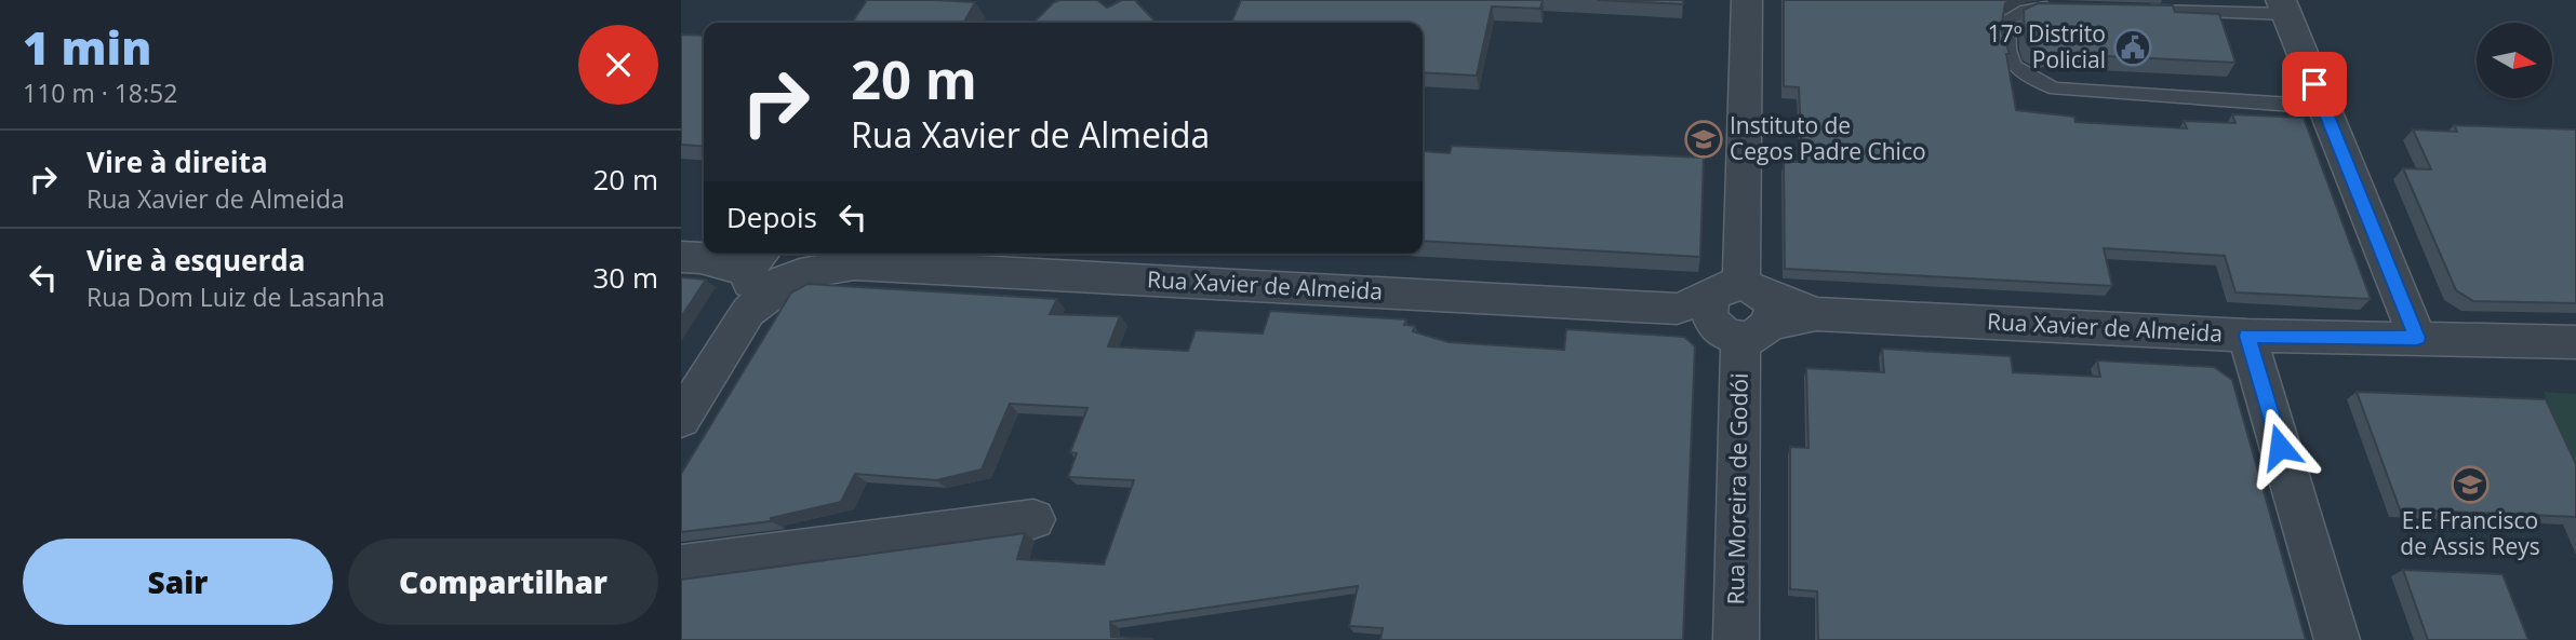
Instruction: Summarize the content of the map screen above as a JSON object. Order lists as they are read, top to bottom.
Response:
{
  "streets": {
    "street": ["Rua Xavier de Almeida", "Rua Moreira de Godói"]
  },
  "crossings": [
    ["Rua Xavier de Almeida", "Rua Moreira de Godói"]
  ],
  "places": {
    "public building": ["17º Distrito Policial"],
    "school or university": ["Instituto de Cegos Padre Chico", "E.E Francisco de Assis Reys"]
  },
  "north": "right",
  "page": {
    "heading": ["1 min", "110 m · 18:52"],
    "turn": ["20 m", "Rua Xavier de Almeida"],
    "list": [
      {
        "name": "Vire à direita",
        "note": "Rua Xavier de Almeida",
        "value": "20 m"
      },
      {
        "name": "Vire à esquerda",
        "note": "Rua Dom Luiz de Lasanha",
        "value": "30 m"
      }
    ],
    "then": "Depois",
    "buttons": ["Sair", "Compartilhar"]
  }
}
